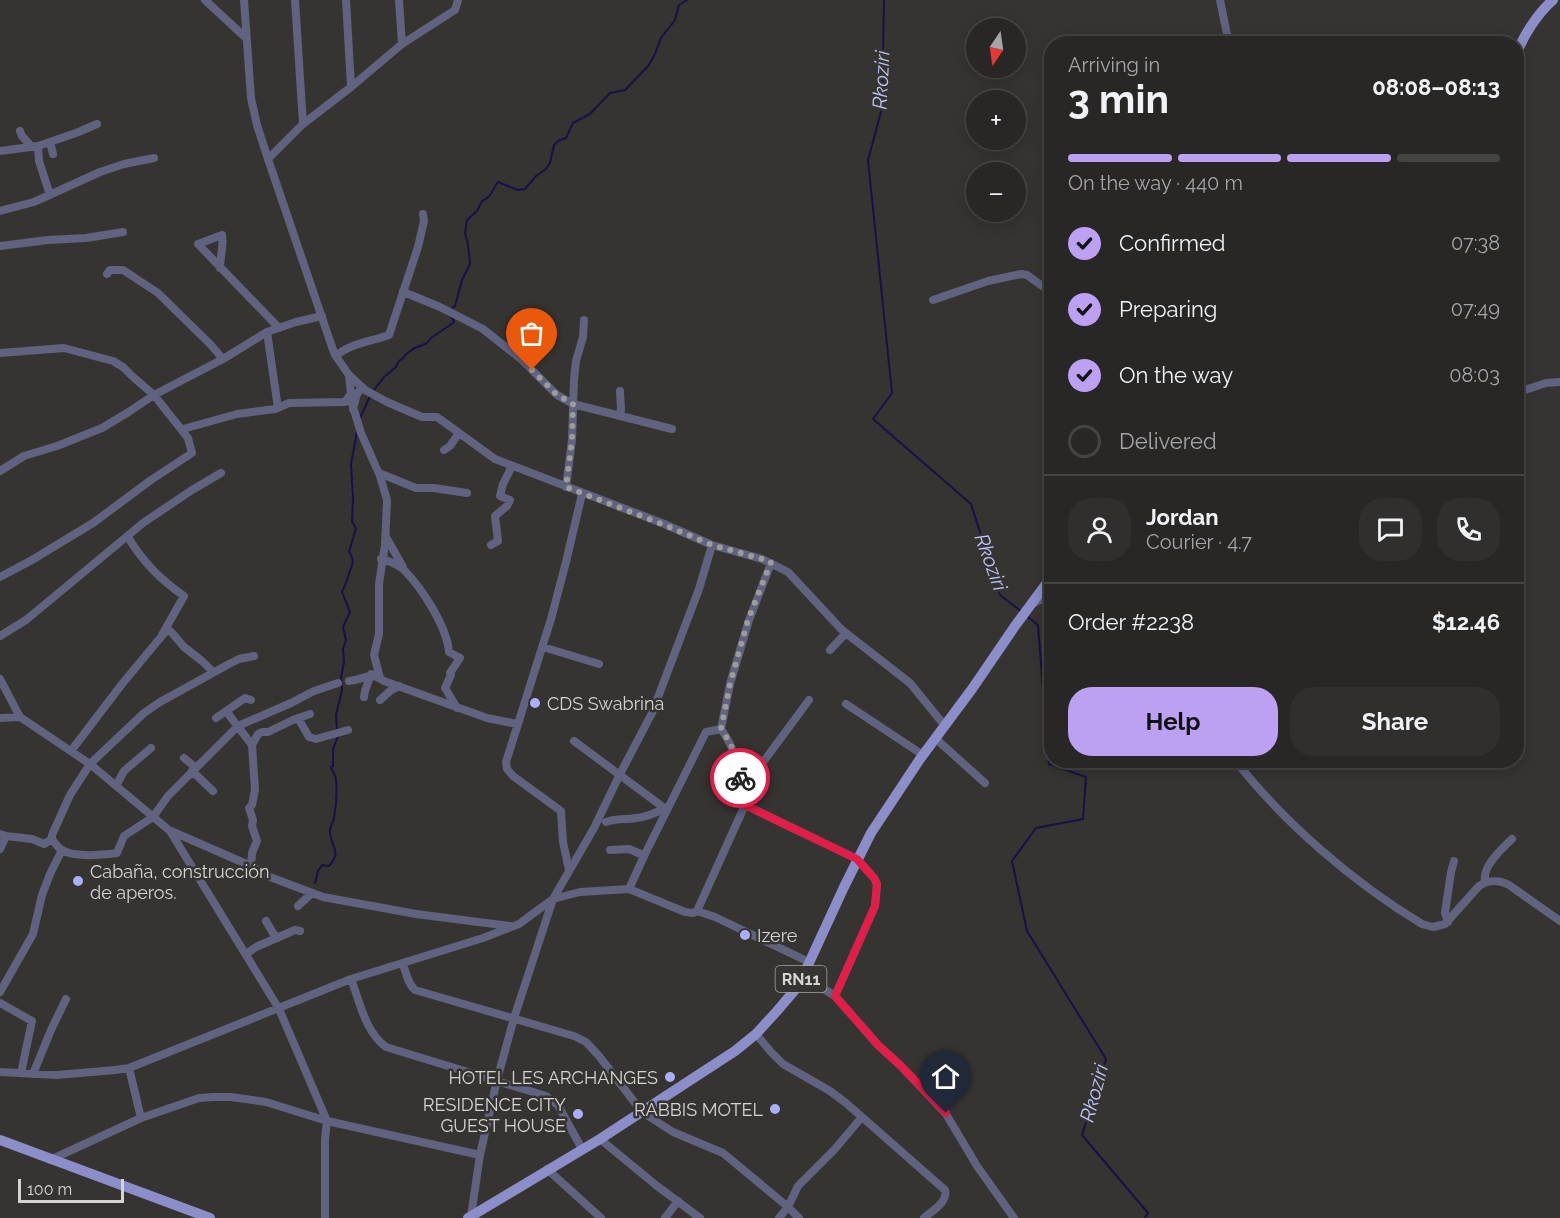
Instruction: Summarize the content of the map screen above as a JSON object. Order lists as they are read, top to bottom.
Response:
{
  "streets": {
    "main road": ["RN11"]
  },
  "water": ["Rkoziri"],
  "places": [
    "CDS Swabrina",
    "Cabaña, construcción de aperos.",
    "Izere",
    "HOTEL LES ARCHANGES",
    "RABBIS MOTEL",
    "RESIDENCE CITY GUEST HOUSE"
  ],
  "scale_bar": "100 m",
  "north": "bottom",
  "page": {
    "map_buttons": ["+", "−"],
    "heading": ["3 min", "Arriving in", "08:08–08:13"],
    "panel": [
      "Jordan",
      "Courier · 4.7",
      "Order #2238",
      "$12.46"
    ],
    "bar": "On the way · 440 m",
    "list": [
      ["Confirmed", "07:38"],
      ["Preparing", "07:49"],
      ["On the way", "08:03"],
      "Delivered"
    ],
    "buttons": ["Help", "Share"],
    "scale": "100 m"
  }
}
